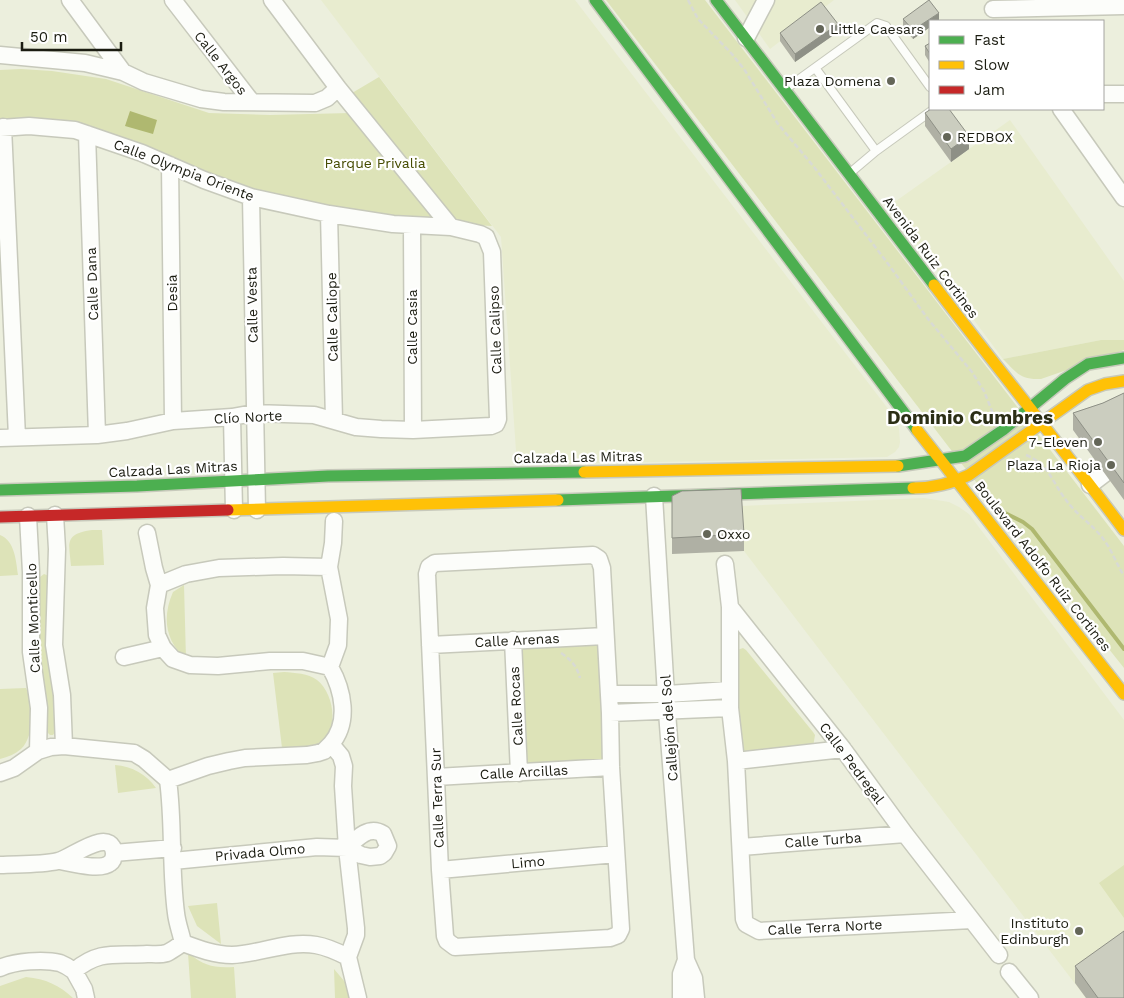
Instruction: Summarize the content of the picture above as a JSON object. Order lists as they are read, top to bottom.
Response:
{
  "streets": {
    "main road": ["Avenida Ruiz Cortines", "Calzada Las Mitras", "Boulevard Adolfo Ruiz Cortines"],
    "street": [
      "Calle Argos",
      "Calle Olympia Oriente",
      "Calle Dana",
      "Desia",
      "Calle Vesta",
      "Calle Caliope",
      "Calle Casia",
      "Calle Calipso",
      "Clío Norte",
      "Calle Monticello",
      "Calle Arenas",
      "Calle Rocas",
      "Callejón del Sol",
      "Calle Pedregal",
      "Calle Arcillas",
      "Calle Terra Sur",
      "Calle Turba",
      "Privada Olmo",
      "Limo",
      "Calle Terra Norte"
    ]
  },
  "crossings": [
    ["Calle Olympia Oriente", "Calle Dana"],
    ["Calle Olympia Oriente", "Desia"],
    ["Calle Olympia Oriente", "Calle Vesta"],
    ["Calle Olympia Oriente", "Calle Caliope"],
    ["Calle Olympia Oriente", "Calle Casia"],
    ["Calle Olympia Oriente", "Calle Calipso"],
    ["Avenida Ruiz Cortines", "Calzada Las Mitras"],
    ["Calle Dana", "Clío Norte"],
    ["Desia", "Clío Norte"],
    ["Calle Vesta", "Clío Norte"],
    ["Calle Vesta", "Calzada Las Mitras"],
    ["Calle Caliope", "Clío Norte"],
    ["Calle Casia", "Clío Norte"],
    ["Calle Calipso", "Clío Norte"],
    ["Calle Arenas", "Calle Rocas"],
    ["Calle Arenas", "Calle Terra Sur"],
    ["Calle Rocas", "Calle Arcillas"],
    ["Calle Pedregal", "Calle Turba"],
    ["Calle Pedregal", "Calle Terra Norte"],
    ["Calle Arcillas", "Calle Terra Sur"],
    ["Calle Terra Sur", "Limo"],
    ["Calle Turba", "Calle Terra Norte"]
  ],
  "districts": ["Dominio Cumbres"],
  "parks": ["Parque Privalia"],
  "places": [
    "Little Caesars",
    "Plaza Domena",
    "REDBOX",
    "7-Eleven",
    "Plaza La Rioja",
    "Oxxo",
    "Instituto Edinburgh"
  ],
  "legend": ["Fast", "Slow", "Jam"],
  "scale_bar": "50 m"
}
